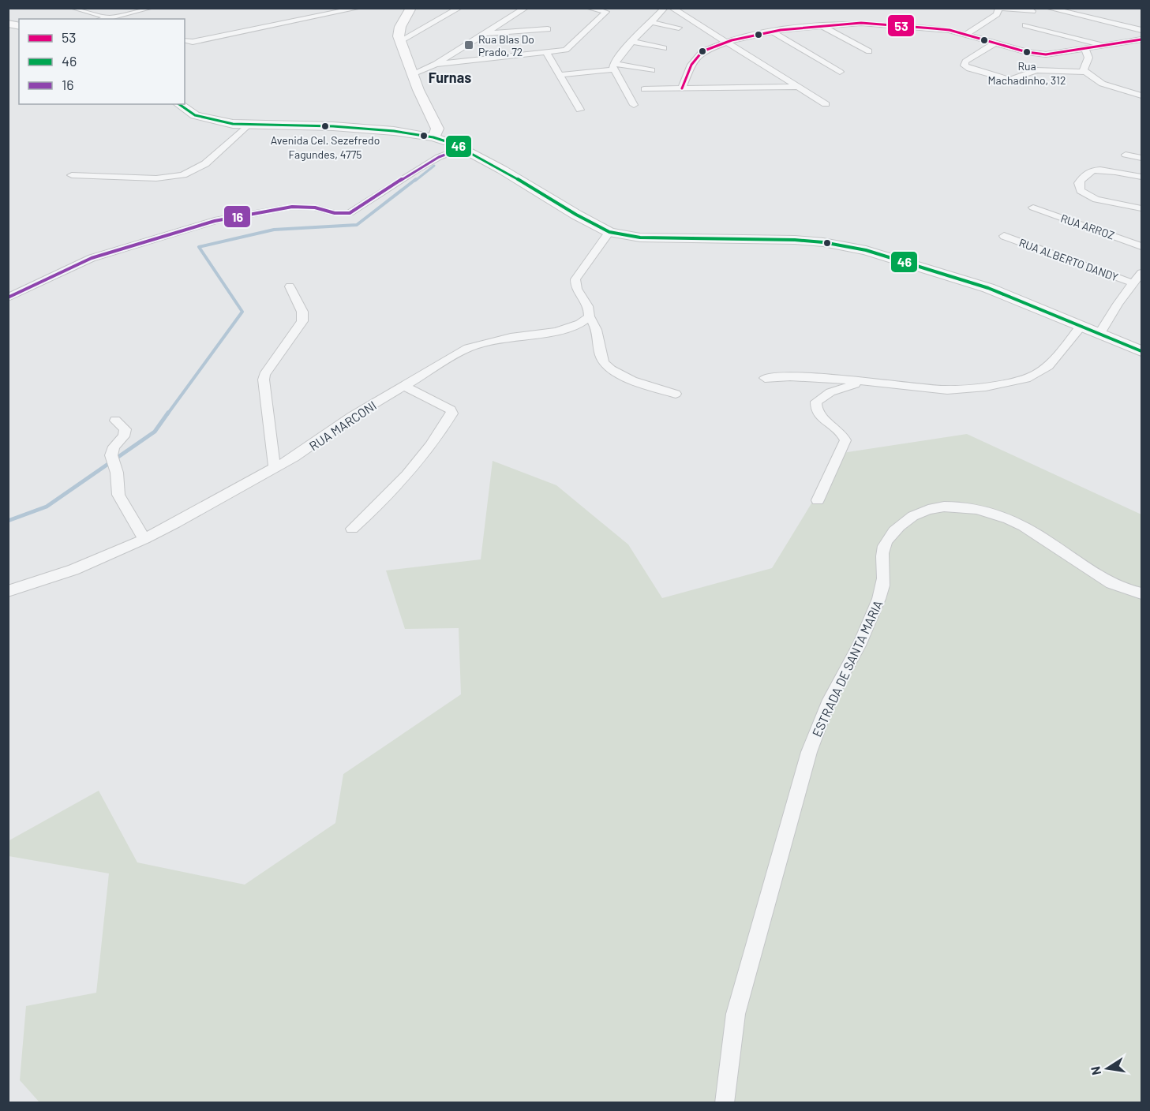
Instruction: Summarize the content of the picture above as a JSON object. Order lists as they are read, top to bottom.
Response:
{
  "streets": {
    "street": [
      "RUA ARROZ",
      "RUA ALBERTO DANDY",
      "RUA MARCONI",
      "ESTRADA DE SANTA MARIA"
    ]
  },
  "districts": ["Furnas"],
  "places": {
    "transit": ["Rua Blas Do Prado, 72"],
    "other": ["Rua Machadinho, 312", "Avenida Cel. Sezefredo Fagundes, 4775"]
  },
  "lines": ["transit line 53", "transit line 46", "transit line 16"],
  "legend": ["53", "46", "16"],
  "north": "left"
}
